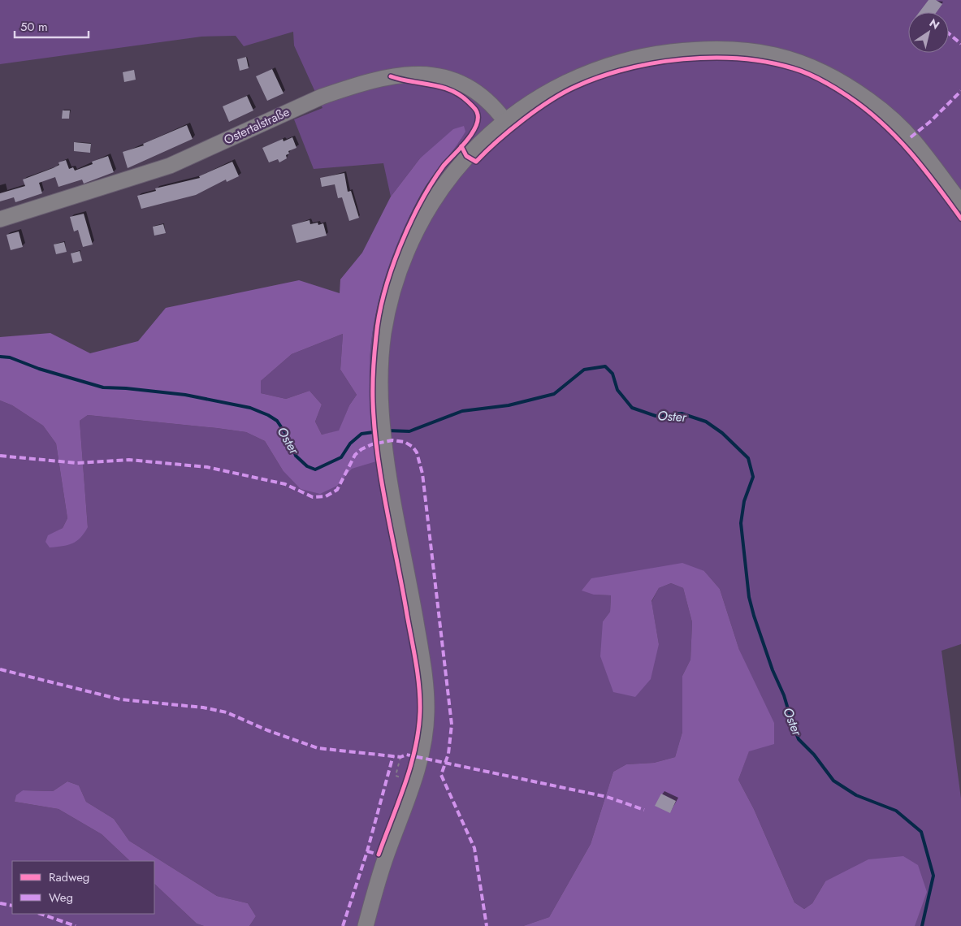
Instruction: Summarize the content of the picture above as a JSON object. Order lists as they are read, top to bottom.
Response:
{
  "streets": {
    "main road": ["Ostertalstraße"]
  },
  "water": ["Oster"],
  "legend": ["Radweg", "Weg"],
  "scale_bar": "50 m",
  "north": "top right"
}
